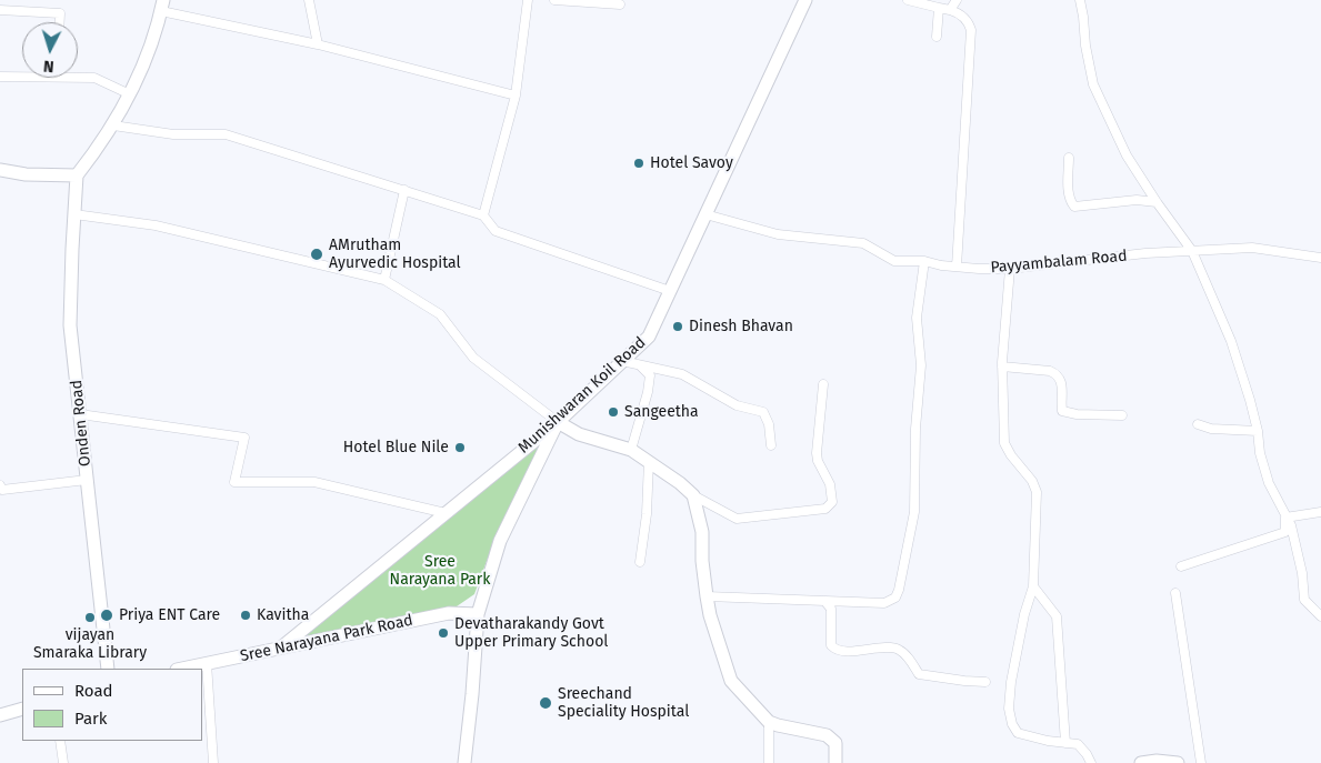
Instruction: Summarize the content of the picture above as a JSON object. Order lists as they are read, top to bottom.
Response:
{
  "streets": {
    "main road": ["Munishwaran Koil Road", "Onden Road", "Sree Narayana Park Road"],
    "street": ["Payyambalam Road"]
  },
  "crossings": [
    ["Payyambalam Road", "Munishwaran Koil Road"],
    ["Munishwaran Koil Road", "Sree Narayana Park Road"]
  ],
  "parks": ["Sree Narayana Park"],
  "places": [
    "Hotel Savoy",
    "AMrutham Ayurvedic Hospital",
    "Dinesh Bhavan",
    "Sangeetha",
    "Hotel Blue Nile",
    "Priya ENT Care",
    "Kavitha",
    "vijayan Smaraka Library",
    "Devatharakandy Govt Upper Primary School",
    "Sreechand Speciality Hospital"
  ],
  "legend": ["Road", "Park"],
  "north": "bottom"
}
